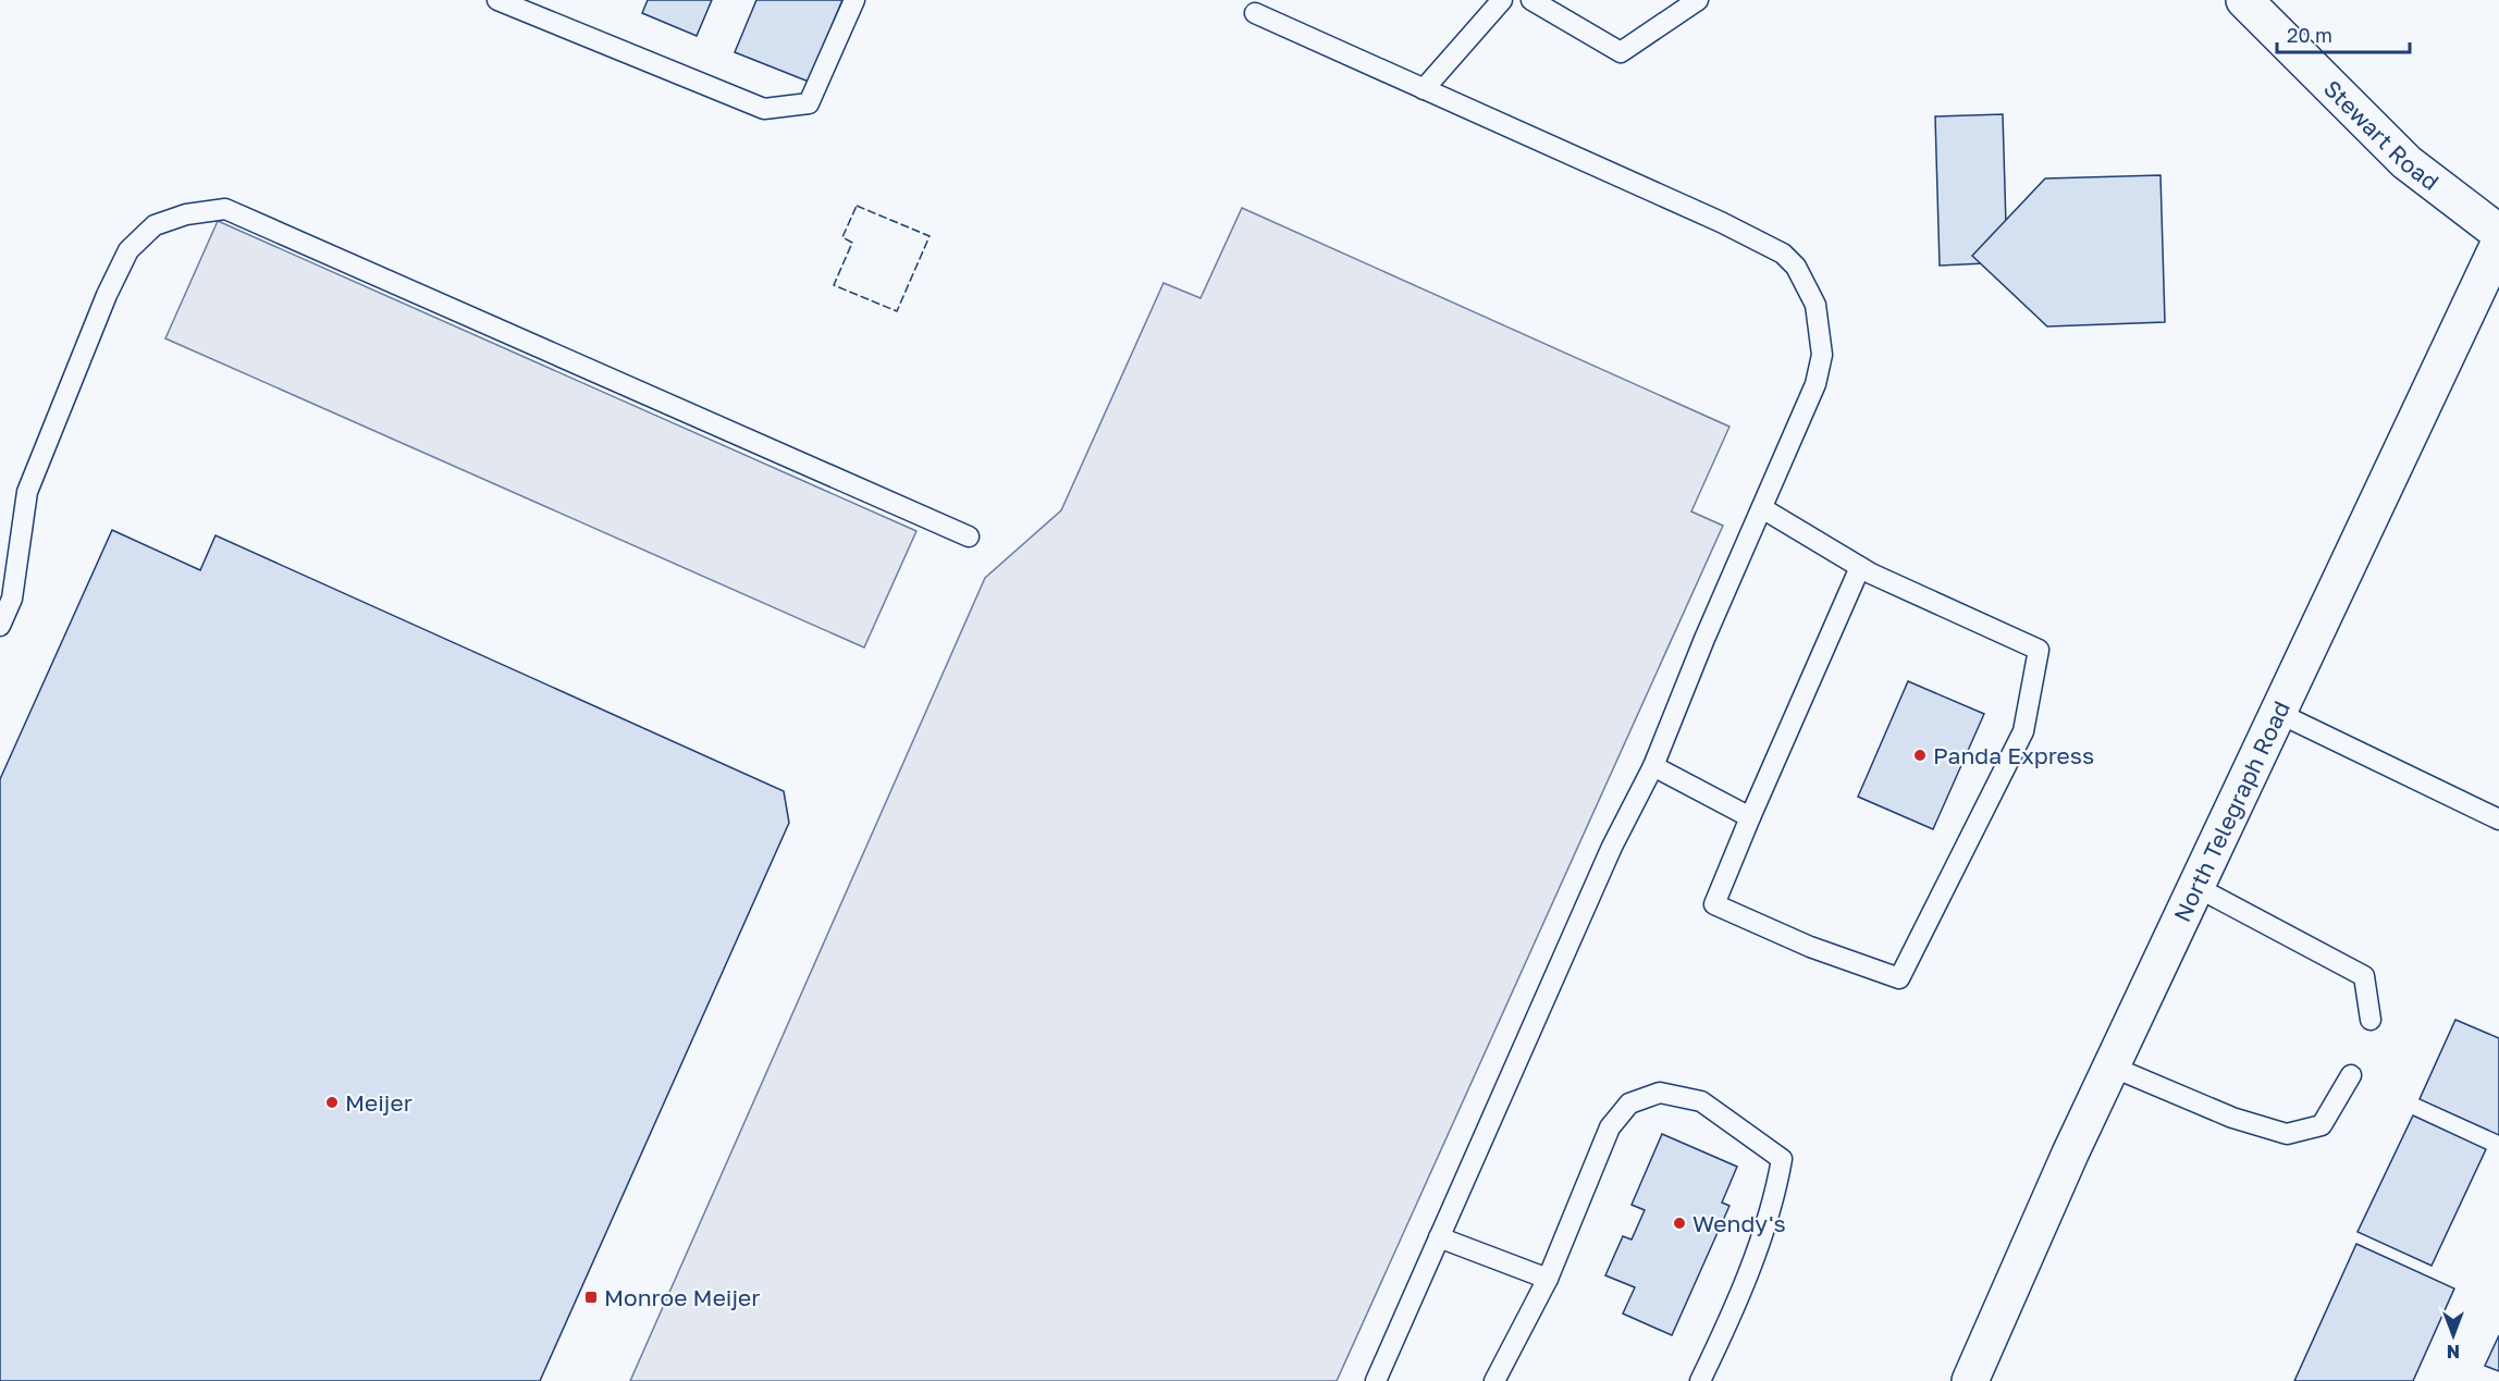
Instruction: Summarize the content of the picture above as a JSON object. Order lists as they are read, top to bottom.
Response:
{
  "streets": {
    "main road": ["Stewart Road", "North Telegraph Road"]
  },
  "places": {
    "other": ["Panda Express", "Meijer", "Wendy's"],
    "transit": ["Monroe Meijer"]
  },
  "scale_bar": "20 m",
  "north": "bottom"
}
